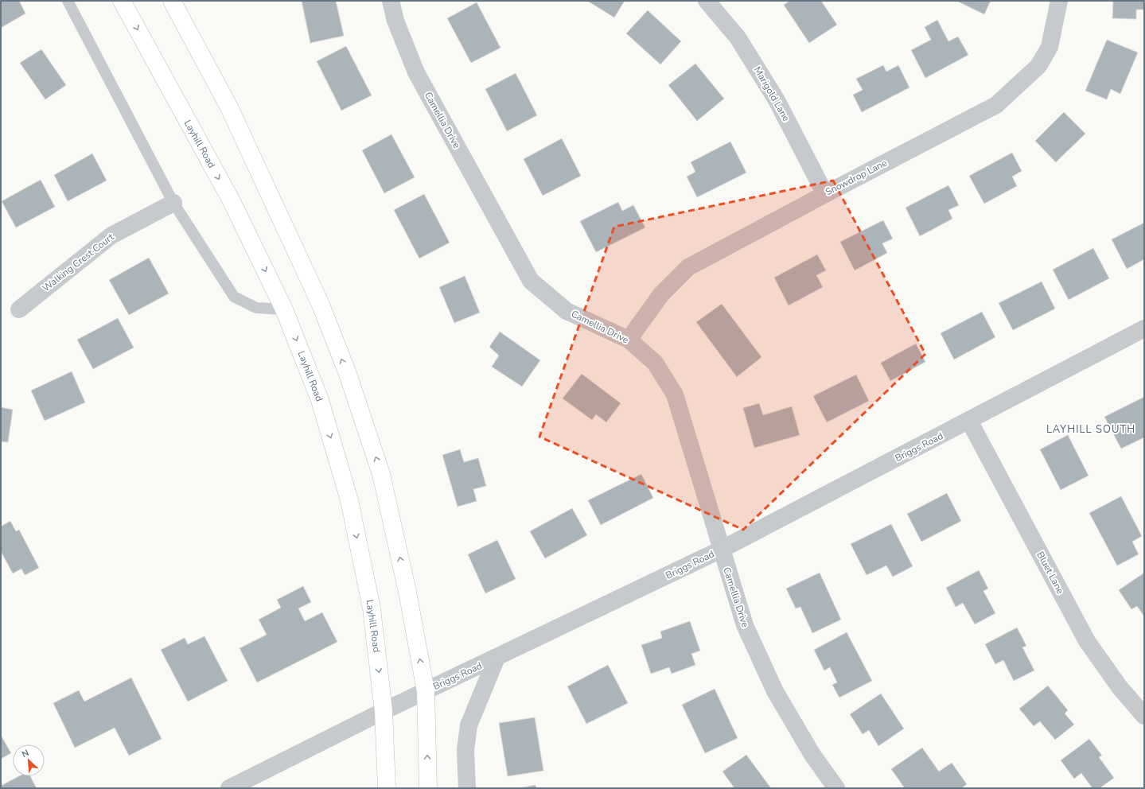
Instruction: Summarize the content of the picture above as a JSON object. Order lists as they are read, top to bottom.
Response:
{
  "streets": {
    "main road": ["Layhill Road"],
    "street": [
      "Marigold Lane",
      "Camellia Drive",
      "Snowdrop Lane",
      "Walking Crest Court",
      "Briggs Road",
      "Bluet Lane"
    ]
  },
  "crossings": [
    ["Marigold Lane", "Snowdrop Lane"],
    ["Camellia Drive", "Snowdrop Lane"],
    ["Camellia Drive", "Briggs Road"],
    ["Layhill Road", "Briggs Road"],
    ["Briggs Road", "Bluet Lane"]
  ],
  "districts": ["LAYHILL SOUTH"],
  "north": "top left"
}
